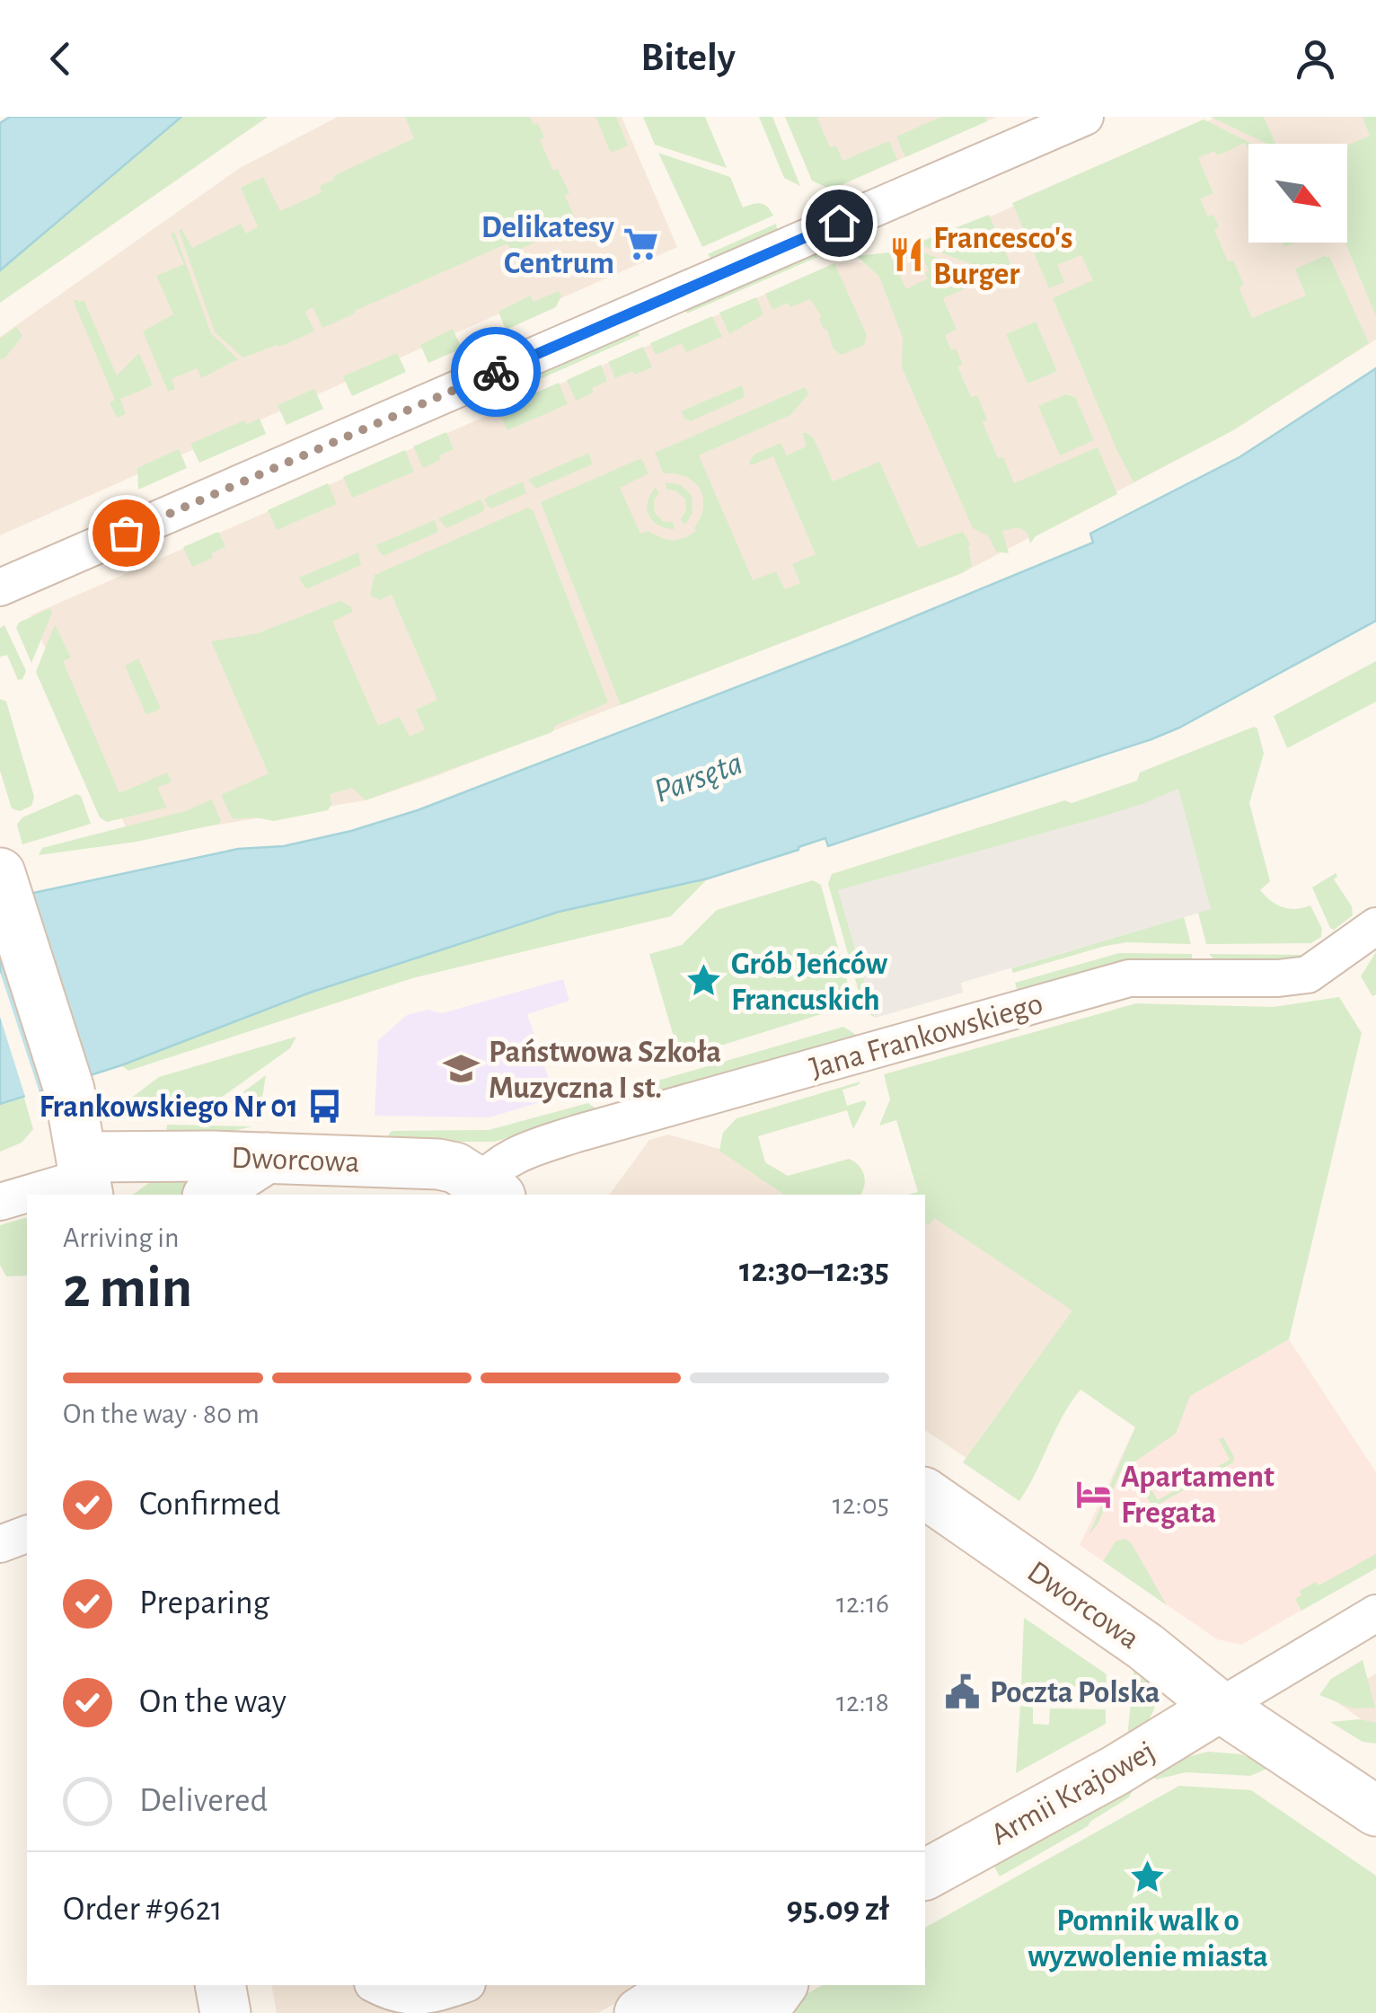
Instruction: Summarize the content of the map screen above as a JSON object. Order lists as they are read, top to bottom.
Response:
{
  "streets": {
    "street": ["Jana Frankowskiego", "Dworcowa", "Armii Krajowej"]
  },
  "crossings": [
    ["Jana Frankowskiego", "Dworcowa"],
    ["Dworcowa", "Armii Krajowej"]
  ],
  "water": ["Parsęta"],
  "places": {
    "supermarket": ["Delikatesy Centrum"],
    "restaurant": ["Francesco's Burger"],
    "place": ["Grób Jeńców Francuskich", "Pomnik walk o wyzwolenie miasta"],
    "school or university": ["Państwowa Szkoła Muzyczna I st."],
    "bus stop": ["Frankowskiego Nr 01"],
    "hotel": ["Apartament Fregata"],
    "public building": ["Poczta Polska"]
  },
  "north": "bottom right",
  "page": {
    "header": "Bitely",
    "heading": ["2 min", "Arriving in", "12:30–12:35"],
    "panel": ["Order #9621", "95.09 zł"],
    "bar": "On the way · 80 m",
    "list": [
      ["Confirmed", "12:05"],
      ["Preparing", "12:16"],
      ["On the way", "12:18"],
      "Delivered"
    ]
  }
}
